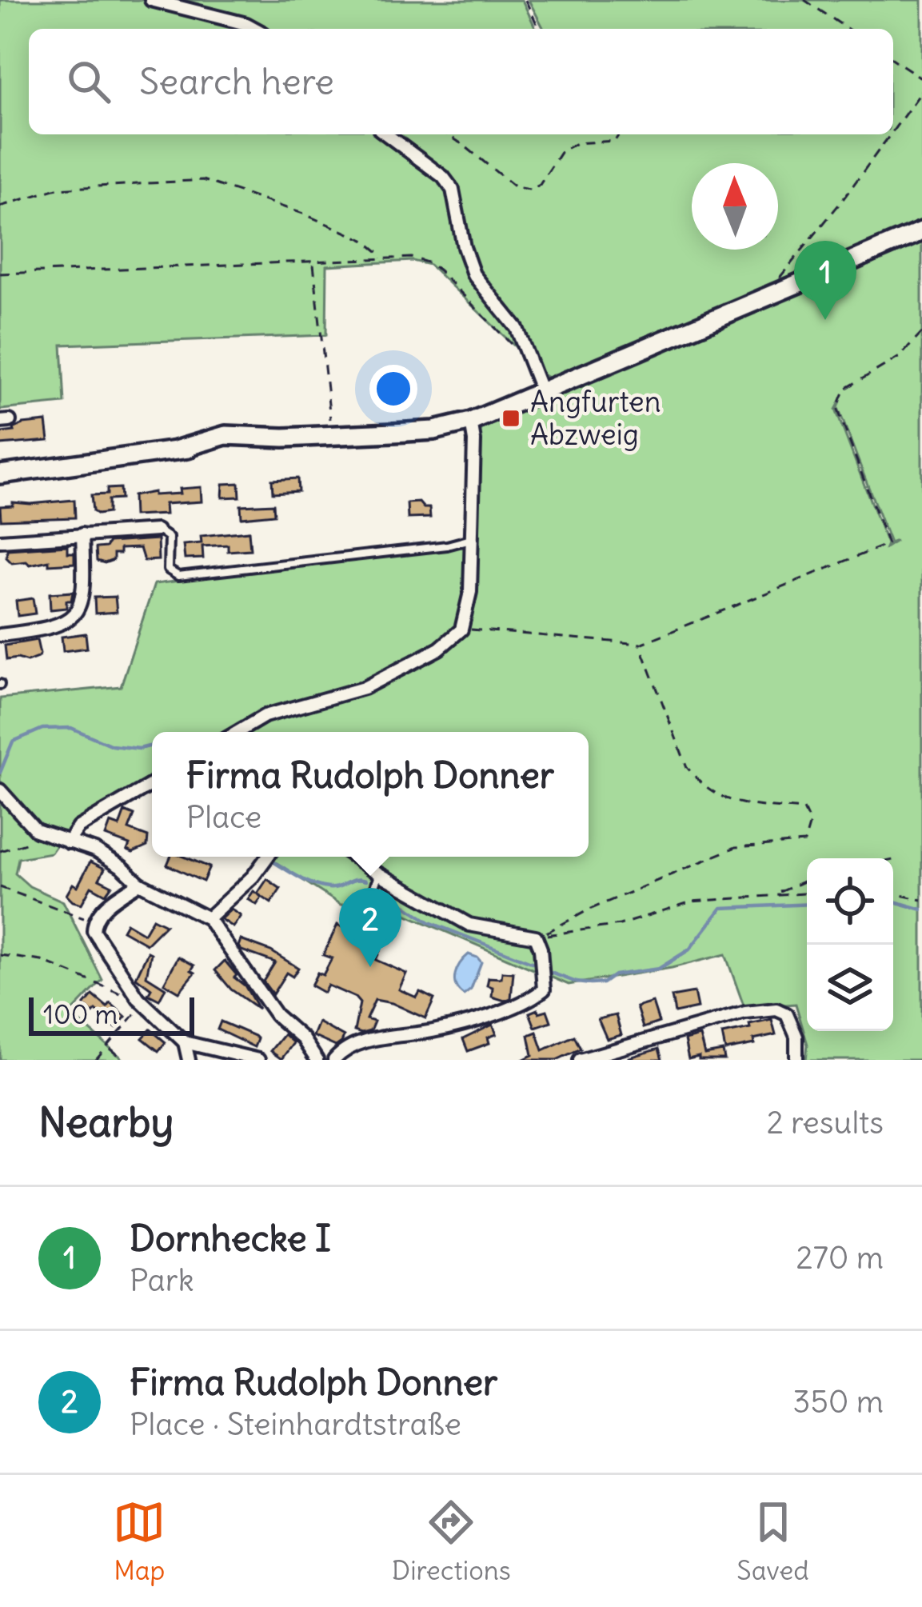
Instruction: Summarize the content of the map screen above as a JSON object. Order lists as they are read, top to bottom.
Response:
{
  "places": {
    "transit": ["Angfurten Abzweig"]
  },
  "scale_bar": "100 m",
  "north": "top",
  "page": {
    "search": "Search here",
    "pins": ["1", "2"],
    "popup": ["Firma Rudolph Donner", "Place"],
    "scale": "100 m",
    "heading": ["Nearby", "2 results"],
    "list": [
      {
        "mark": "1",
        "name": "Dornhecke I",
        "note": "Park",
        "value": "270 m"
      },
      {
        "mark": "2",
        "name": "Firma Rudolph Donner",
        "note": "Place · Steinhardtstraße",
        "value": "350 m"
      }
    ],
    "nav": ["Map", "Directions", "Saved"]
  }
}
